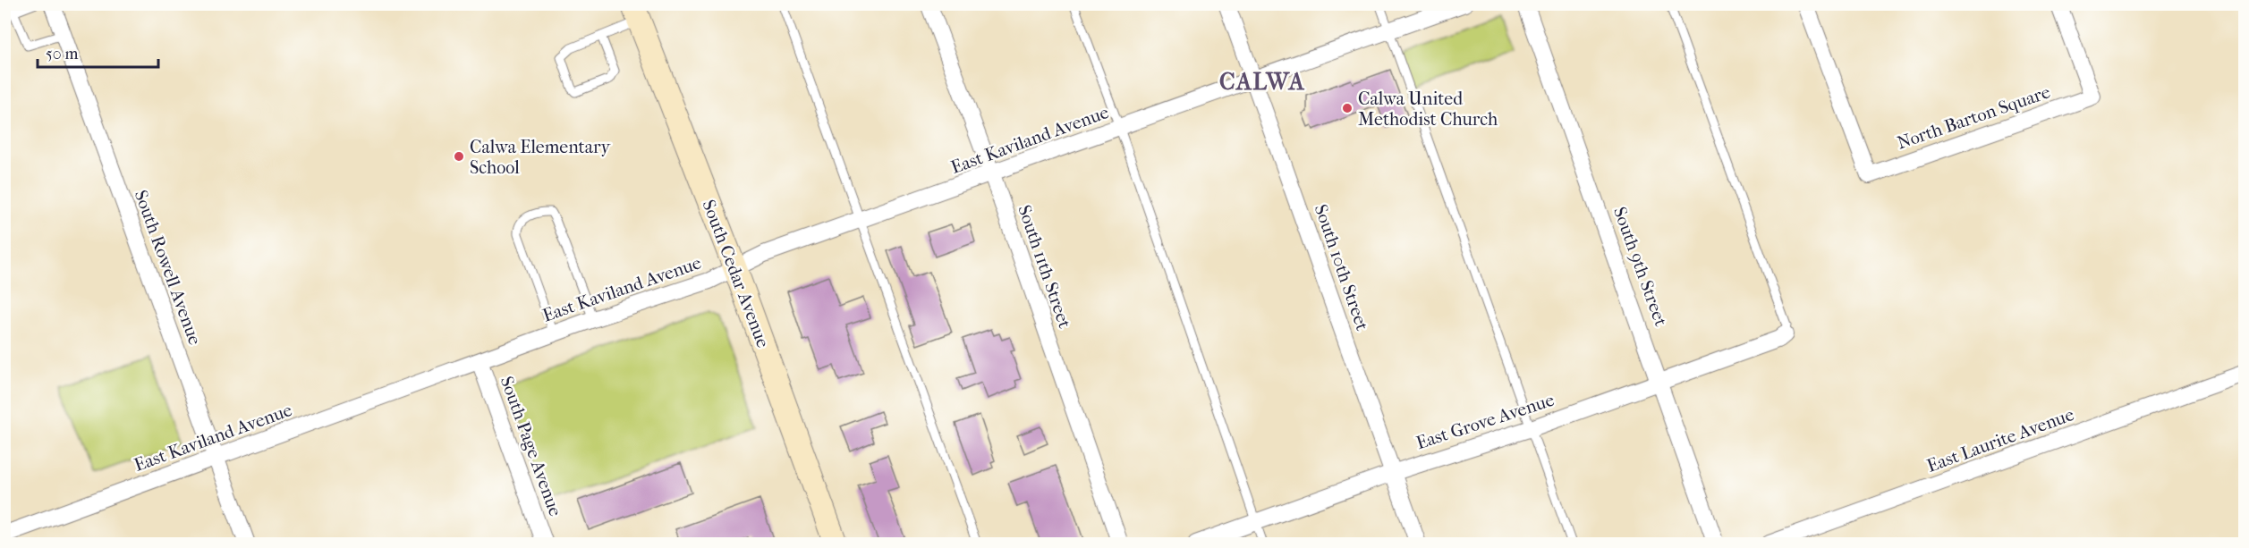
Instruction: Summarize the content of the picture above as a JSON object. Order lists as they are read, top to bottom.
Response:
{
  "streets": {
    "main road": ["South Cedar Avenue"],
    "street": [
      "North Barton Square",
      "East Kaviland Avenue",
      "South 11th Street",
      "South 9th Street",
      "South Rowell Avenue",
      "South 10th Street",
      "East Grove Avenue",
      "East Laurite Avenue",
      "South Page Avenue"
    ]
  },
  "crossings": [
    ["East Kaviland Avenue", "South 11th Street"],
    ["East Kaviland Avenue", "South Rowell Avenue"],
    ["East Kaviland Avenue", "South 10th Street"],
    ["East Kaviland Avenue", "South Cedar Avenue"],
    ["East Kaviland Avenue", "South Page Avenue"],
    ["South 9th Street", "East Grove Avenue"],
    ["South 10th Street", "East Grove Avenue"]
  ],
  "districts": ["CALWA"],
  "places": ["Calwa United Methodist Church", "Calwa Elementary School"],
  "scale_bar": "50 m"
}
